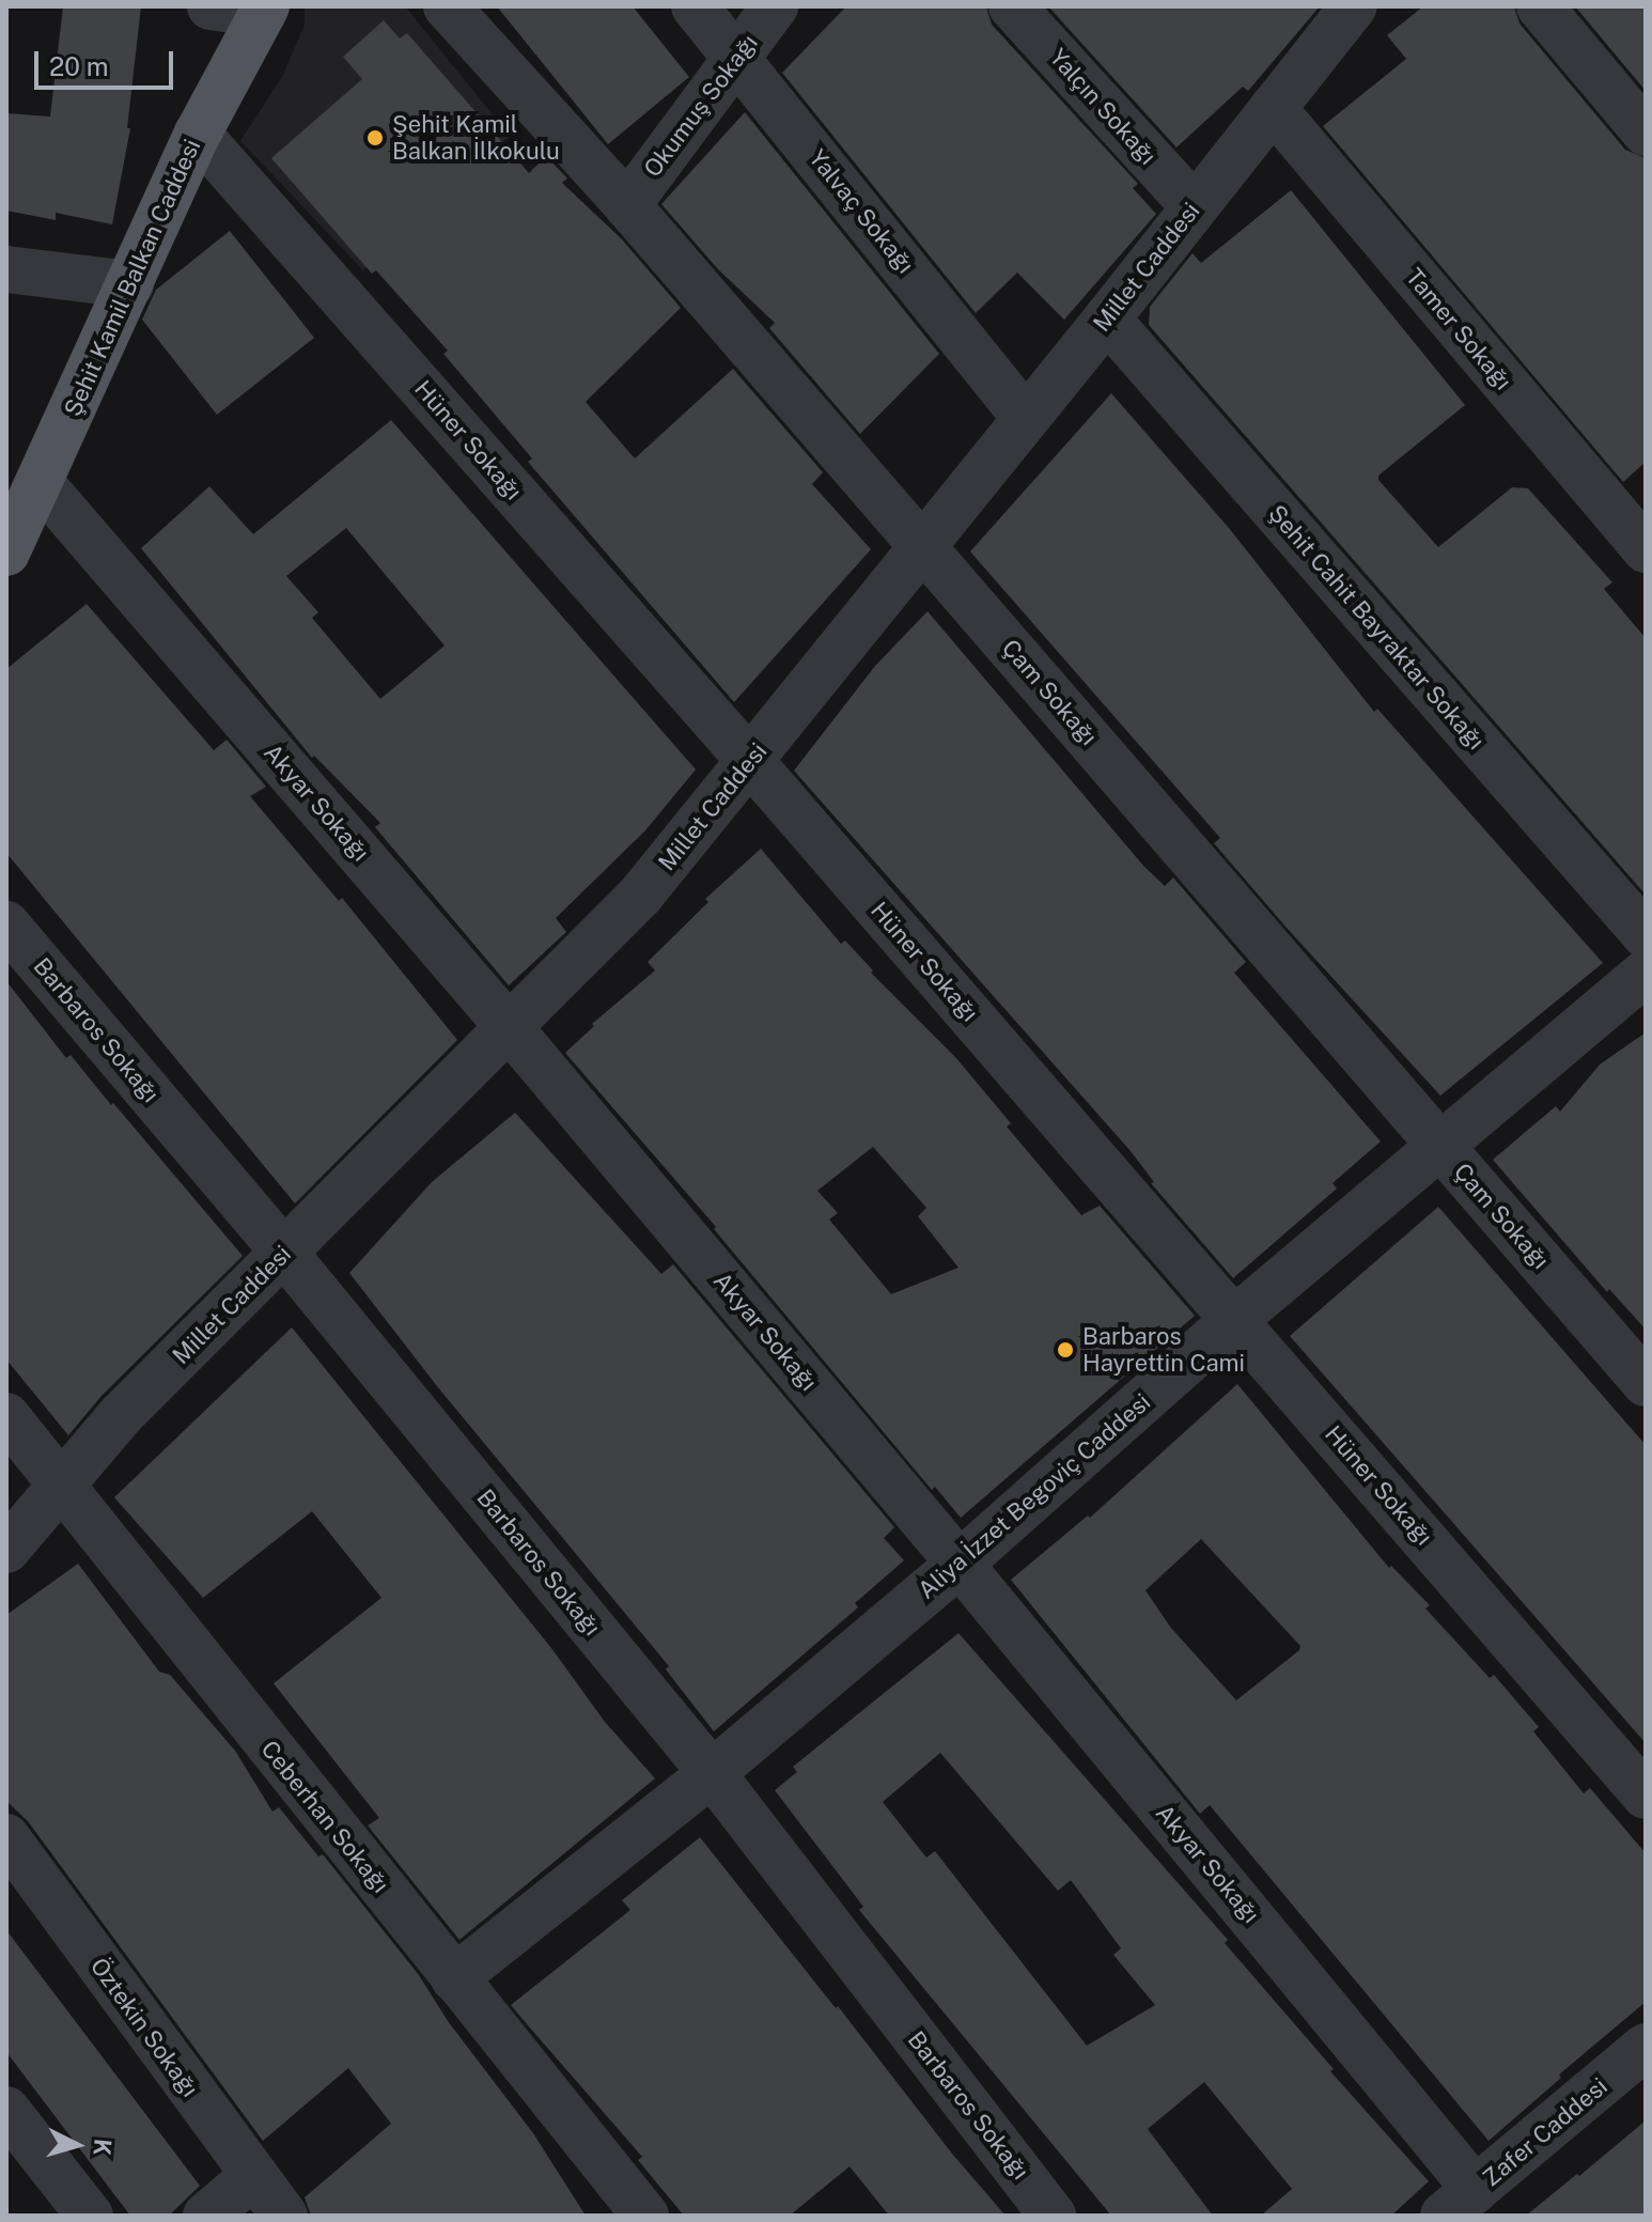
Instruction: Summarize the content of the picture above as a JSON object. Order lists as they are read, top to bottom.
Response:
{
  "streets": {
    "main road": ["Şehit Kamil Balkan Caddesi"],
    "street": [
      "Okumuş Sokağı",
      "Yalçın Sokağı",
      "Yalvaç Sokağı",
      "Millet Caddesi",
      "Tamer Sokağı",
      "Hüner Sokağı",
      "Şehit Cahit Bayraktar Sokağı",
      "Çam Sokağı",
      "Akyar Sokağı",
      "Barbaros Sokağı",
      "Aliya İzzet Begoviç Caddesi",
      "Ceberhan Sokağı",
      "Öztekin Sokağı",
      "Zafer Caddesi"
    ]
  },
  "crossings": [
    ["Okumuş Sokağı", "Yalvaç Sokağı"],
    ["Okumuş Sokağı", "Çam Sokağı"],
    ["Yalçın Sokağı", "Millet Caddesi"],
    ["Yalvaç Sokağı", "Millet Caddesi"],
    ["Millet Caddesi", "Tamer Sokağı"],
    ["Millet Caddesi", "Hüner Sokağı"],
    ["Millet Caddesi", "Şehit Cahit Bayraktar Sokağı"],
    ["Millet Caddesi", "Çam Sokağı"],
    ["Millet Caddesi", "Akyar Sokağı"],
    ["Millet Caddesi", "Barbaros Sokağı"],
    ["Millet Caddesi", "Ceberhan Sokağı"],
    ["Şehit Kamil Balkan Caddesi", "Hüner Sokağı"],
    ["Şehit Kamil Balkan Caddesi", "Akyar Sokağı"],
    ["Hüner Sokağı", "Aliya İzzet Begoviç Caddesi"],
    ["Çam Sokağı", "Aliya İzzet Begoviç Caddesi"],
    ["Akyar Sokağı", "Aliya İzzet Begoviç Caddesi"],
    ["Akyar Sokağı", "Zafer Caddesi"],
    ["Barbaros Sokağı", "Aliya İzzet Begoviç Caddesi"],
    ["Aliya İzzet Begoviç Caddesi", "Ceberhan Sokağı"]
  ],
  "places": ["Şehit Kamil Balkan İlkokulu", "Barbaros Hayrettin Cami"],
  "scale_bar": "20 m",
  "north": "right"
}
